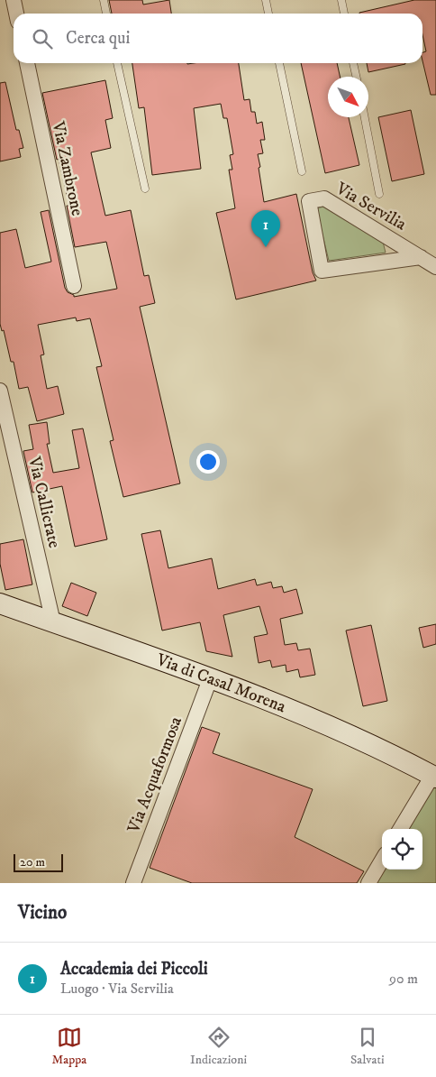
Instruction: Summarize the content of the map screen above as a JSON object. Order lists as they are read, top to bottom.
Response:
{
  "streets": {
    "main road": ["Via di Casal Morena"],
    "street": [
      "Via Zambrone",
      "Via Servilia",
      "Via Callicrate",
      "Via Acquaformosa"
    ]
  },
  "crossings": [
    ["Via Callicrate", "Via di Casal Morena"],
    ["Via di Casal Morena", "Via Acquaformosa"]
  ],
  "scale_bar": "20 m",
  "north": "bottom right",
  "page": {
    "search": "Cerca qui",
    "pins": "1",
    "scale": "20 m",
    "heading": "Vicino",
    "list": [
      {
        "mark": "1",
        "name": "Accademia dei Piccoli",
        "note": "Luogo · Via Servilia",
        "value": "90 m"
      }
    ],
    "nav": ["Mappa", "Indicazioni", "Salvati"]
  }
}
